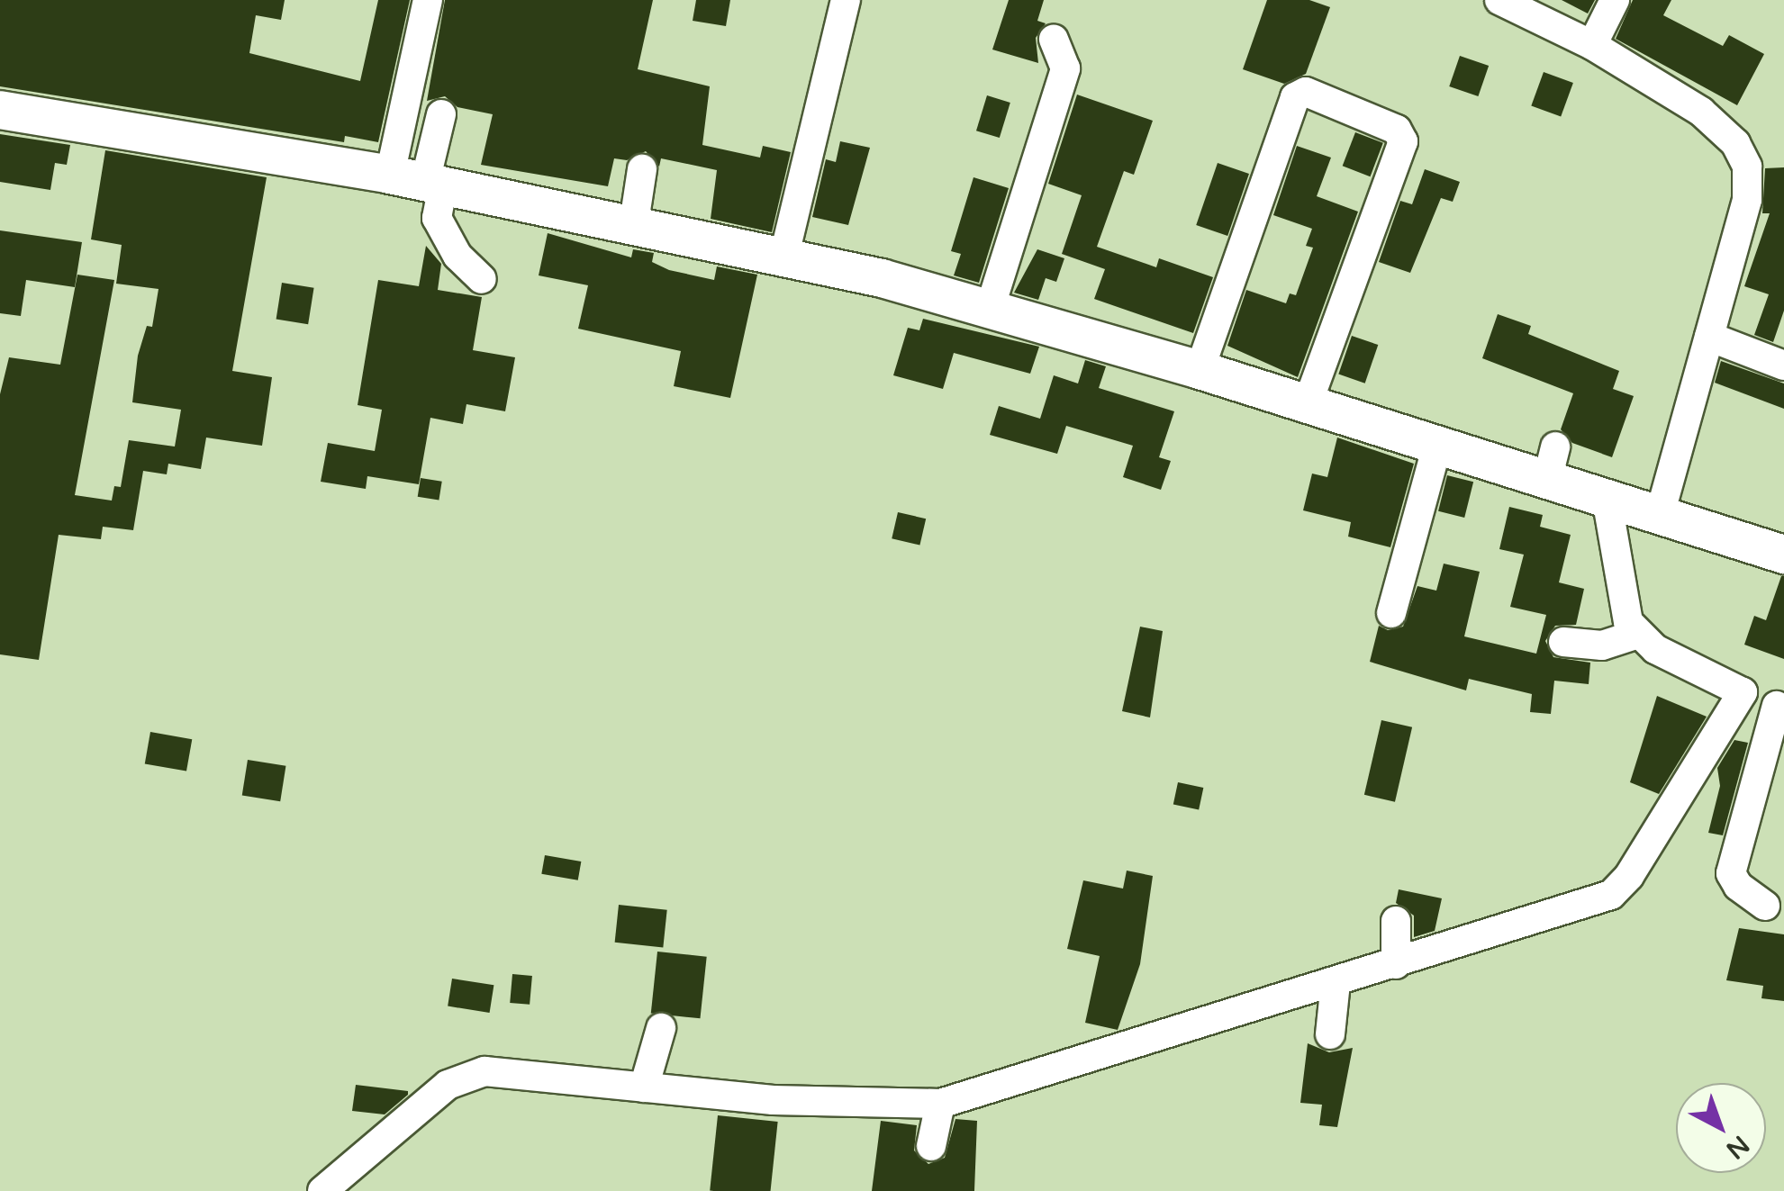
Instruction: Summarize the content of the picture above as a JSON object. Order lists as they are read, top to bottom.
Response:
{
  "north": "bottom right"
}
